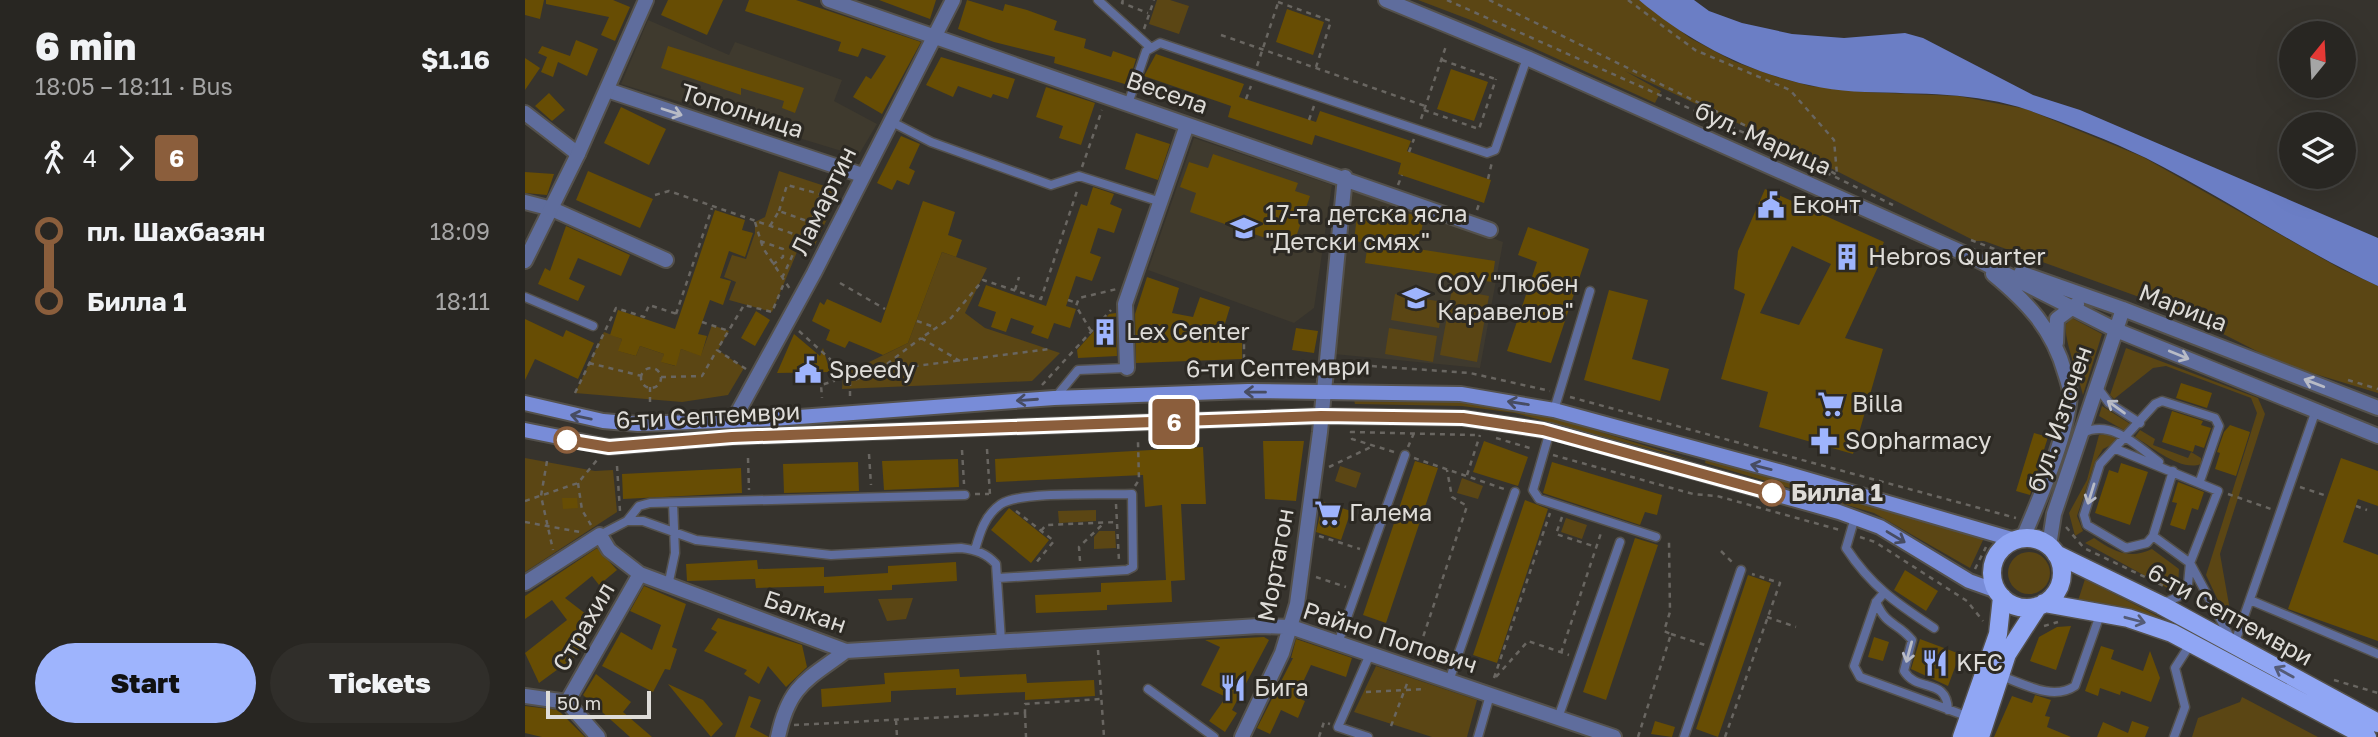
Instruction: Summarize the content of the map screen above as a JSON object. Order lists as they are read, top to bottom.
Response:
{
  "streets": {
    "main road": ["6-ти Септември"],
    "street": [
      "Весела",
      "Тополница",
      "бул. Марица",
      "Ламартин",
      "Марица",
      "бул. Източен",
      "Мортагон",
      "Балкан",
      "Страхил",
      "Райно Попович"
    ]
  },
  "crossings": [
    ["Весела", "Ламартин"],
    ["Весела", "Мортагон"],
    ["Тополница", "Ламартин"],
    ["бул. Марица", "Марица"],
    ["бул. Марица", "бул. Източен"],
    ["Ламартин", "6-ти Септември"],
    ["Марица", "бул. Източен"],
    ["6-ти Септември", "бул. Източен"],
    ["6-ти Септември", "Мортагон"],
    ["Мортагон", "Райно Попович"],
    ["Балкан", "Страхил"],
    ["Балкан", "Райно Попович"]
  ],
  "one_way": ["Тополница"],
  "places": {
    "public building": ["Еконт", "Speedy"],
    "school or university": ["17-та детска ясла \"Детски смях\"", "СОУ \"Любен Каравелов\""],
    "building": ["Hebros Quarter", "Lex Center"],
    "supermarket": ["Billa", "Галема"],
    "pharmacy": ["SOpharmacy"],
    "other": ["Билла 1"],
    "restaurant": ["KFC", "Бига"]
  },
  "lines": ["bus line 6"],
  "scale_bar": "50 m",
  "north": "top",
  "page": {
    "heading": ["6 min", "18:05 – 18:11 · Bus", "$1.16"],
    "on_map": "6",
    "legs": ["4", "6"],
    "list": [
      {
        "name": "пл. Шахбазян",
        "value": "18:09"
      },
      {
        "name": "Билла 1",
        "value": "18:11"
      }
    ],
    "buttons": ["Start", "Tickets"],
    "scale": "50 m"
  }
}
